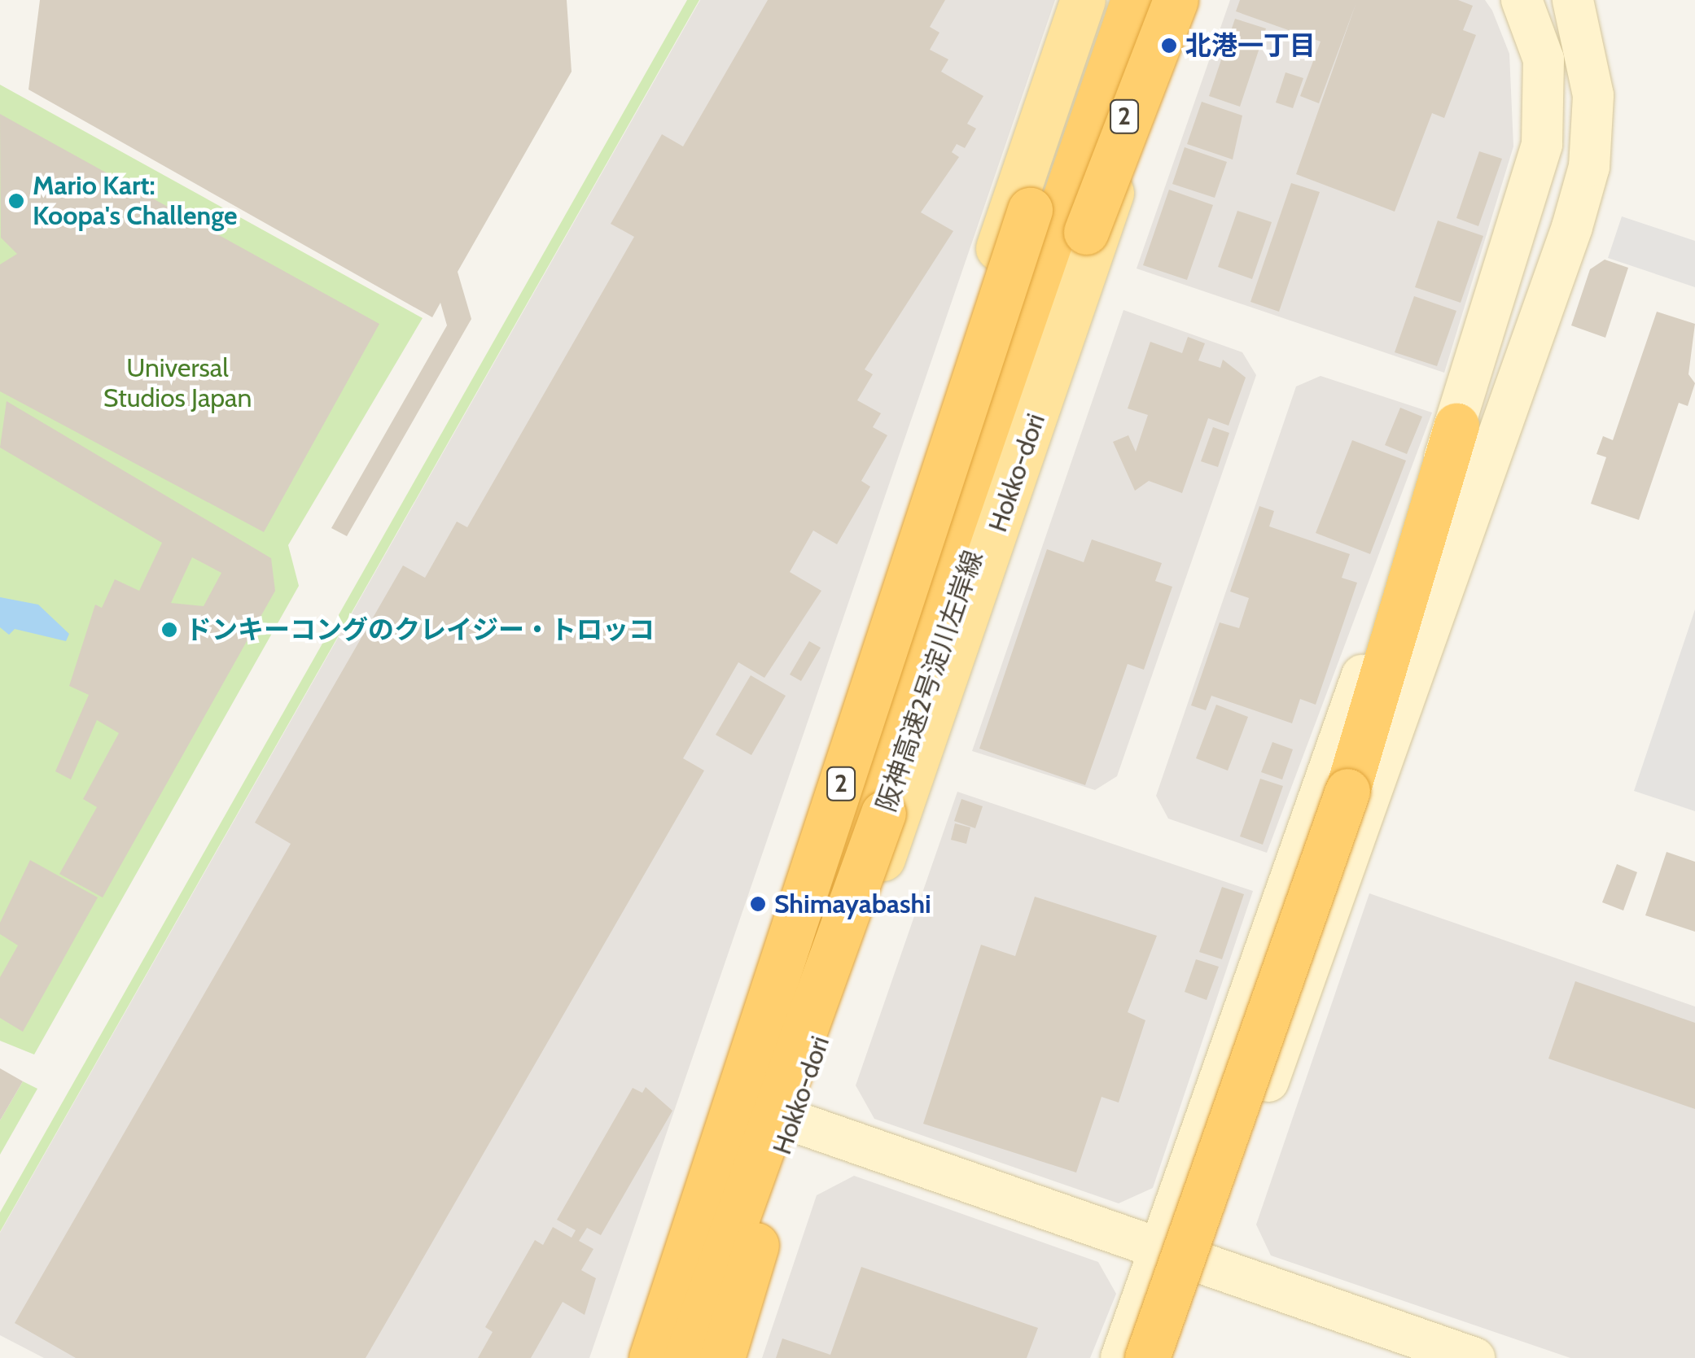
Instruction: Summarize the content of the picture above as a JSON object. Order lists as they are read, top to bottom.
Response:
{
  "streets": {
    "highway": ["2", "阪神高速2号淀川左岸線"],
    "main road": ["Hokko-dori"]
  },
  "crossings": [
    ["2", "阪神高速2号淀川左岸線"]
  ],
  "parks": ["Universal Studios Japan"],
  "places": [
    "北港一丁目",
    "Mario Kart: Koopa's Challenge",
    "ドンキーコングのクレイジー・トロッコ",
    "Shimayabashi"
  ]
}
